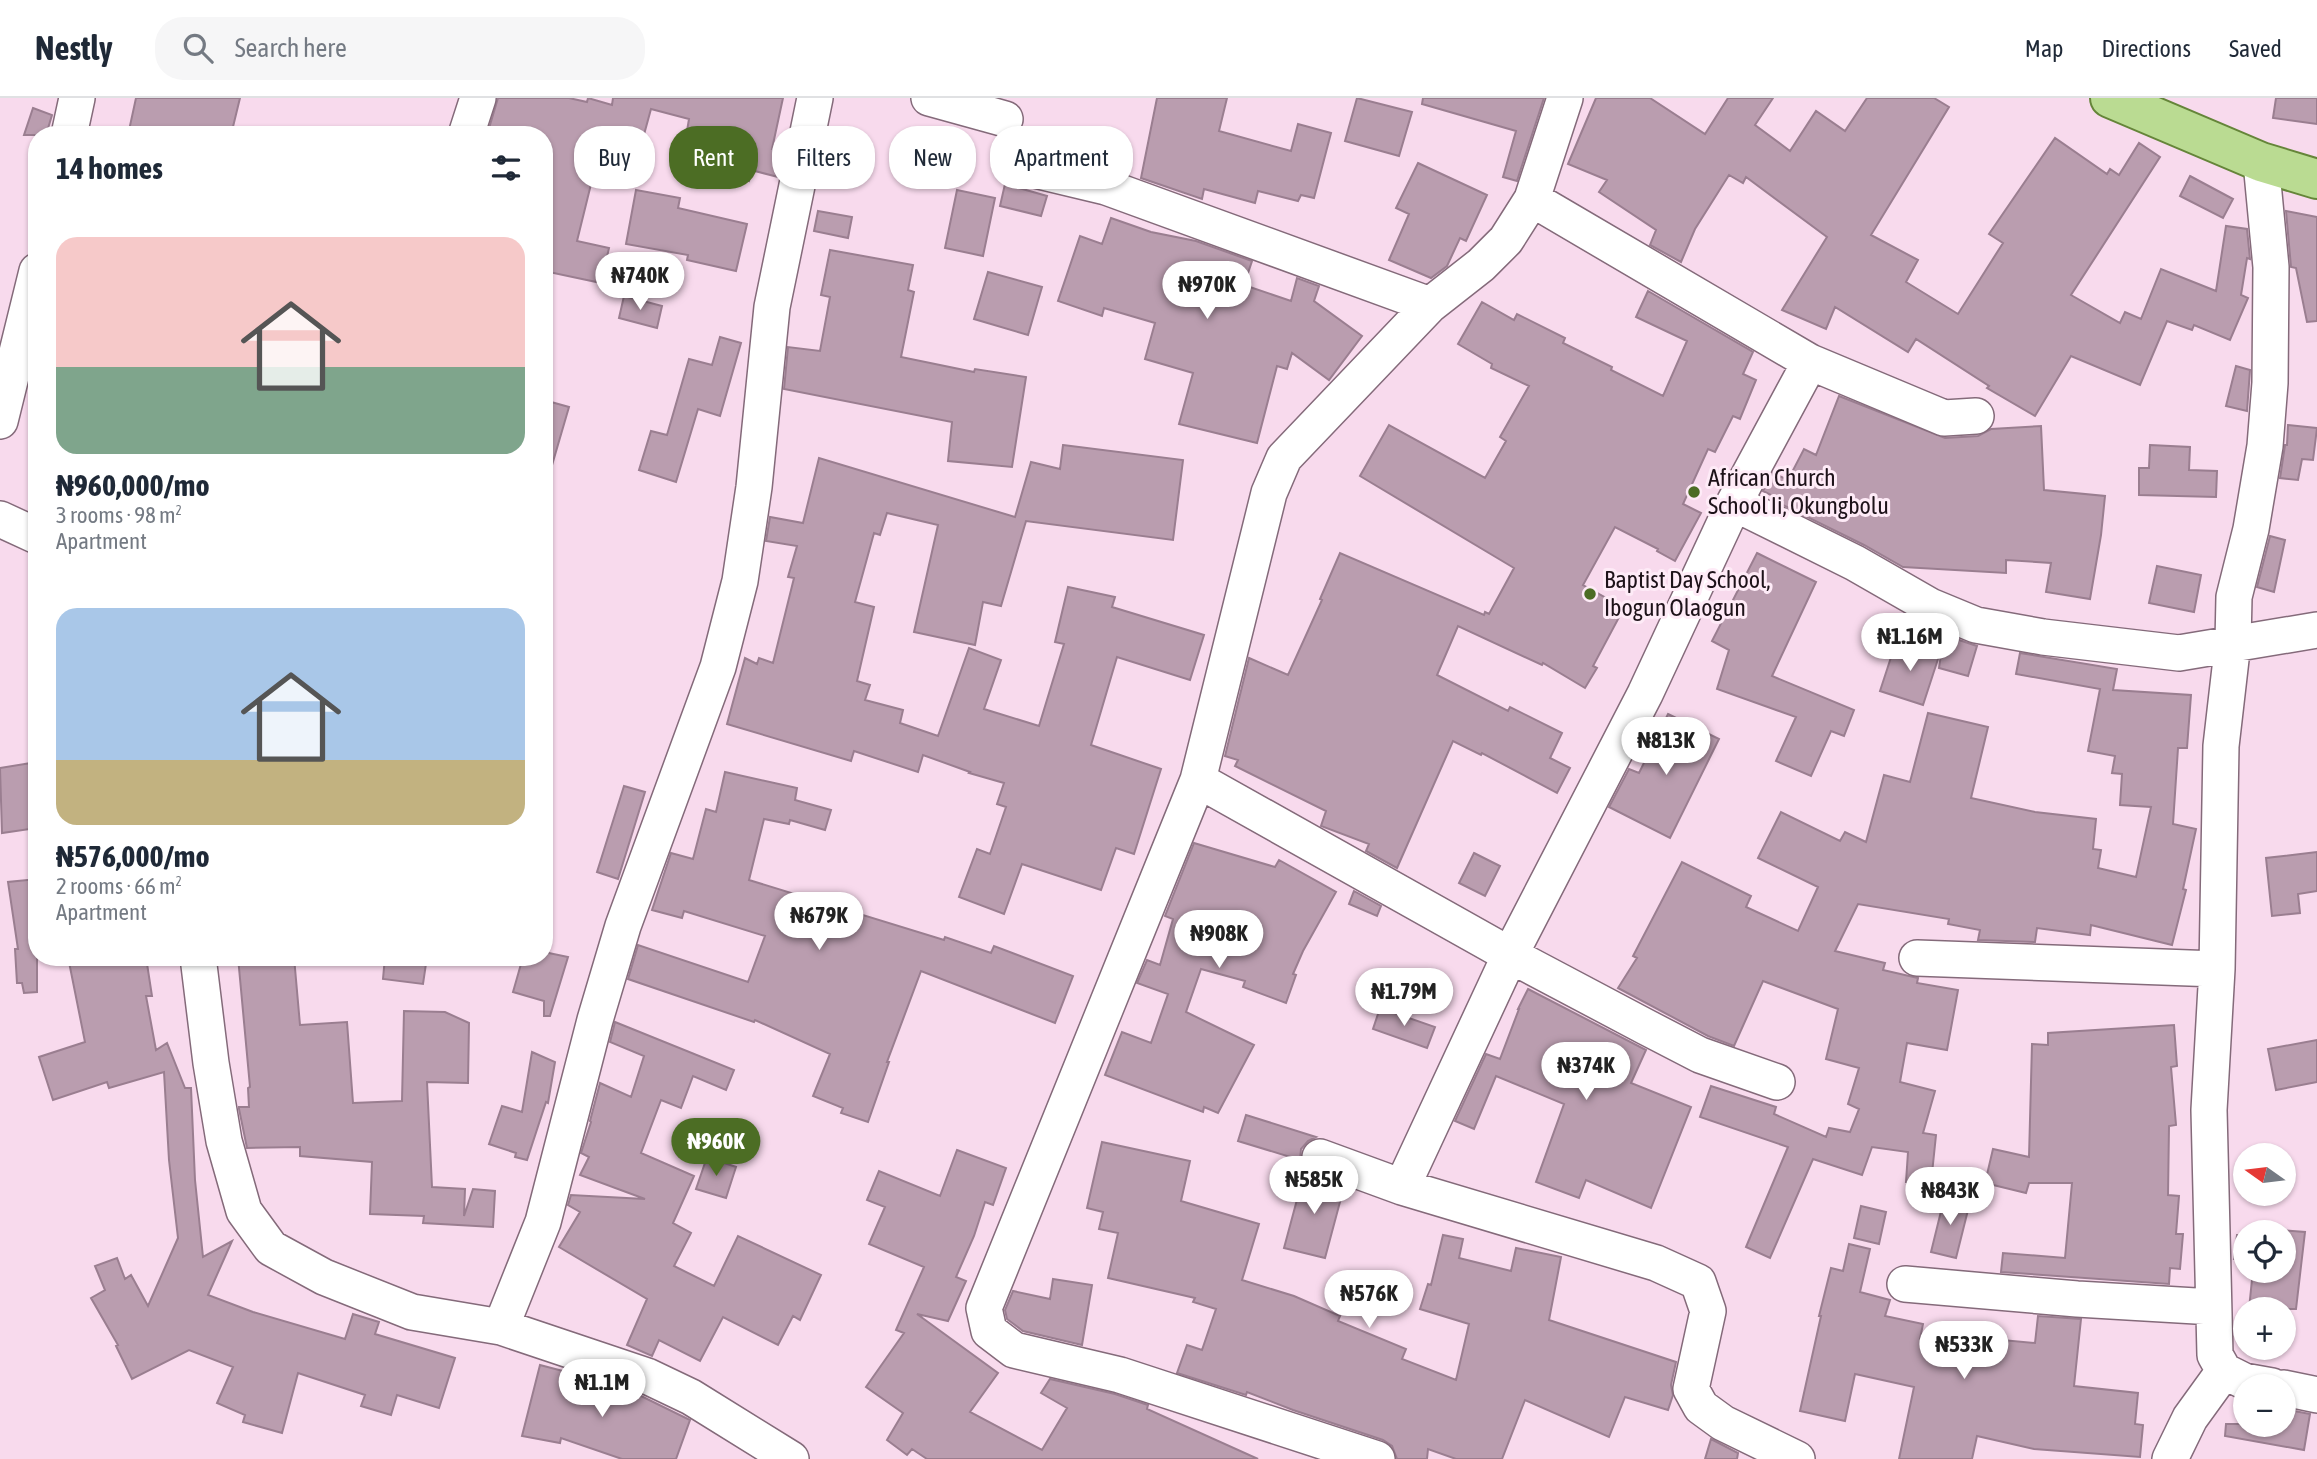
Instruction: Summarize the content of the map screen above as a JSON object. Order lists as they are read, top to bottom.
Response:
{
  "places": ["African Church School Ii, Okungbolu", "Baptist Day School, Ibogun Olaogun"],
  "north": "left",
  "page": {
    "header": "Nestly",
    "search": "Search here",
    "nav": ["Map", "Directions", "Saved"],
    "chip": [
      "Buy",
      "Rent",
      "Filters",
      "New",
      "Apartment"
    ],
    "heading": "14 homes",
    "list": [
      {
        "name": "₦960,000/mo",
        "note": "3 rooms · 98 m² · Apartment"
      },
      {
        "name": "₦576,000/mo",
        "note": "2 rooms · 66 m² · Apartment"
      }
    ],
    "price": [
      "₦740K",
      "₦970K",
      "₦1.16M",
      "₦813K",
      "₦679K",
      "₦908K",
      "₦1.79M",
      "₦374K",
      "₦960K",
      "₦585K",
      "₦843K",
      "₦576K",
      "₦533K",
      "₦1.1M"
    ],
    "map_buttons": ["+", "−"]
  }
}
